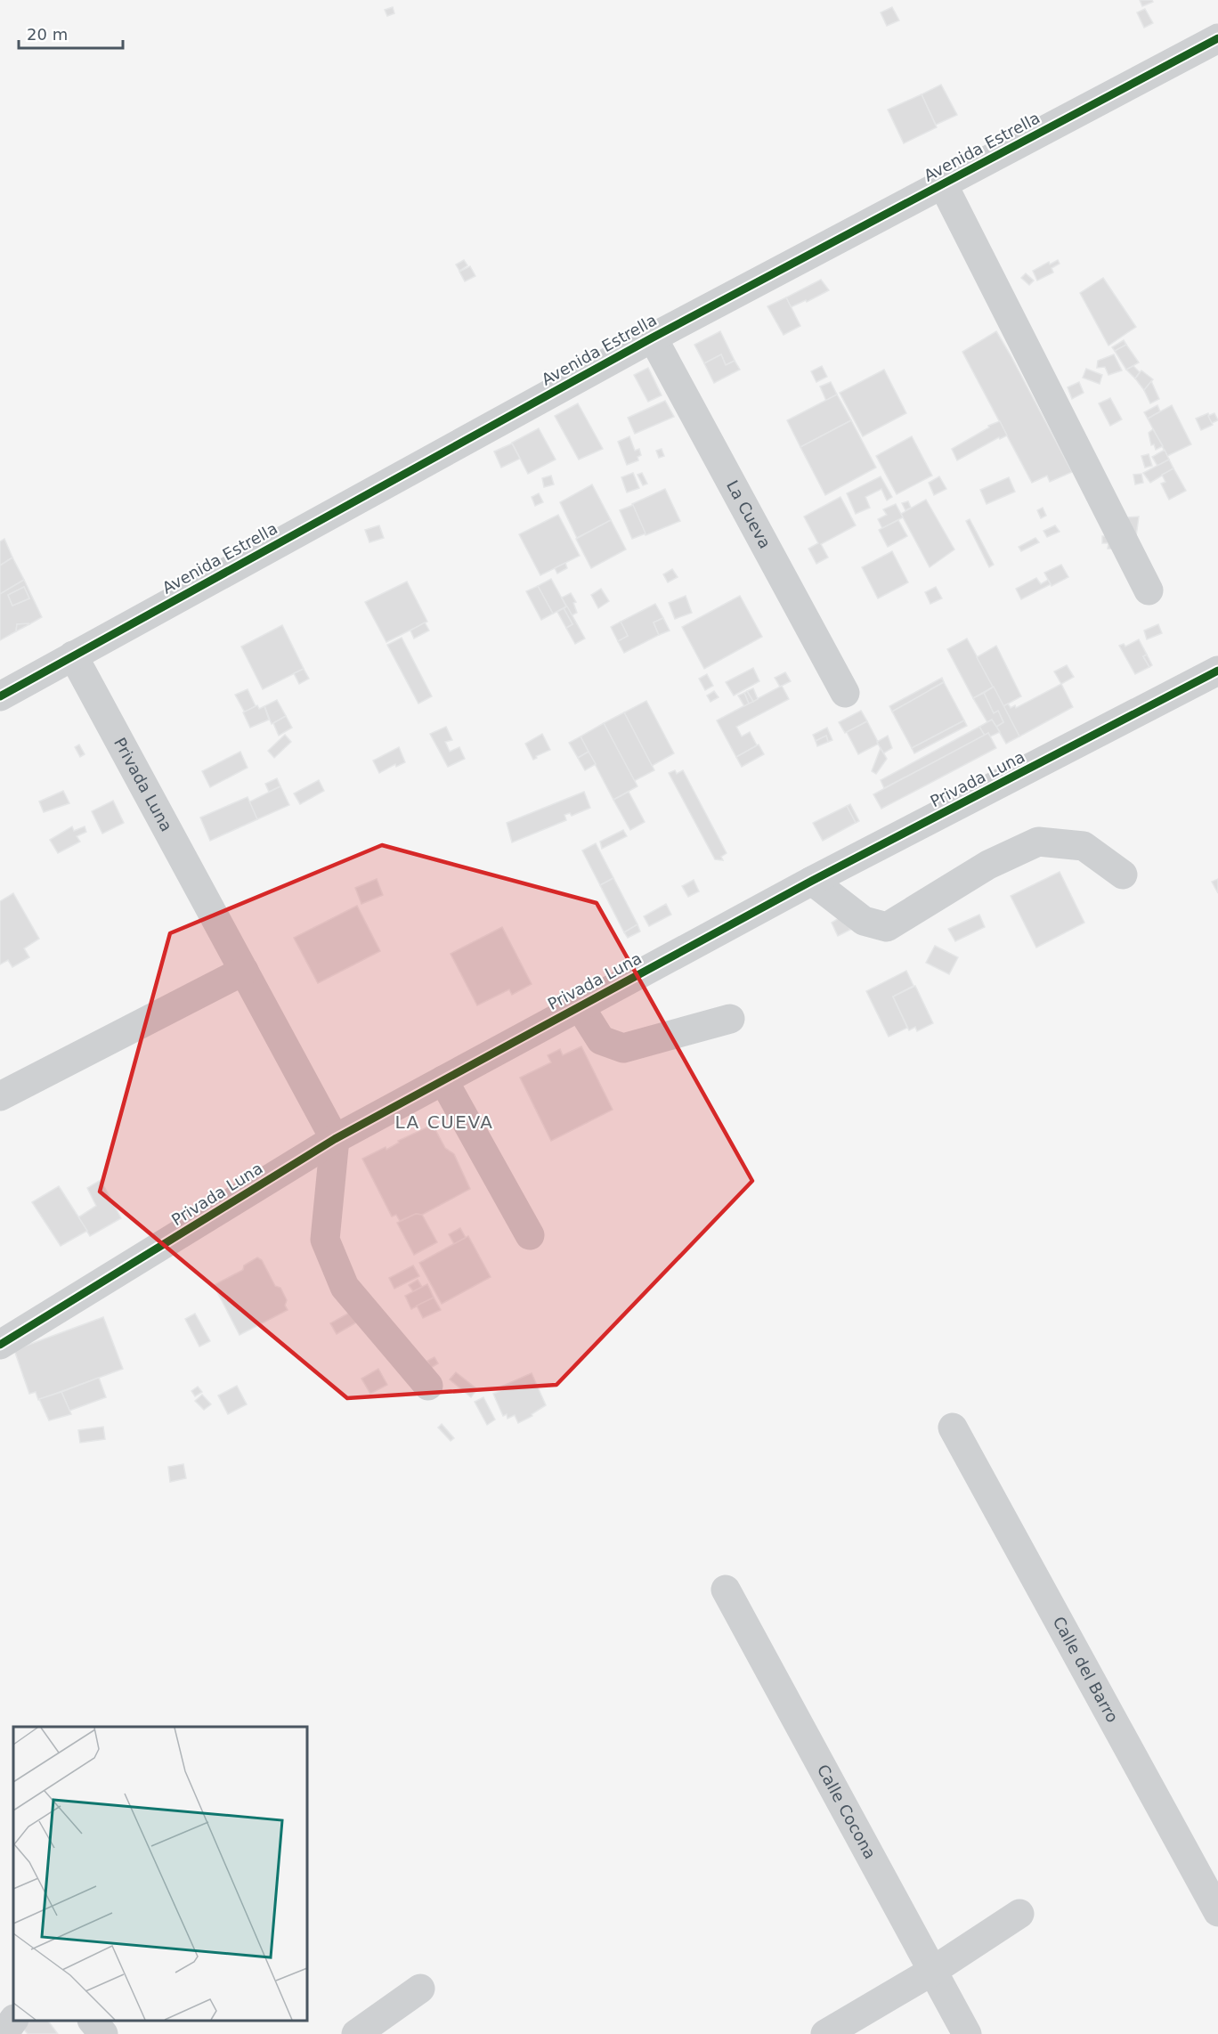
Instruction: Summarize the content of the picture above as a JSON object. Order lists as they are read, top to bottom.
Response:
{
  "streets": {
    "street": [
      "Avenida Estrella",
      "La Cueva",
      "Privada Luna",
      "Calle del Barro",
      "Calle Cocona"
    ]
  },
  "crossings": [
    ["Avenida Estrella", "La Cueva"],
    ["Avenida Estrella", "Privada Luna"]
  ],
  "districts": ["LA CUEVA"],
  "scale_bar": "20 m"
}
